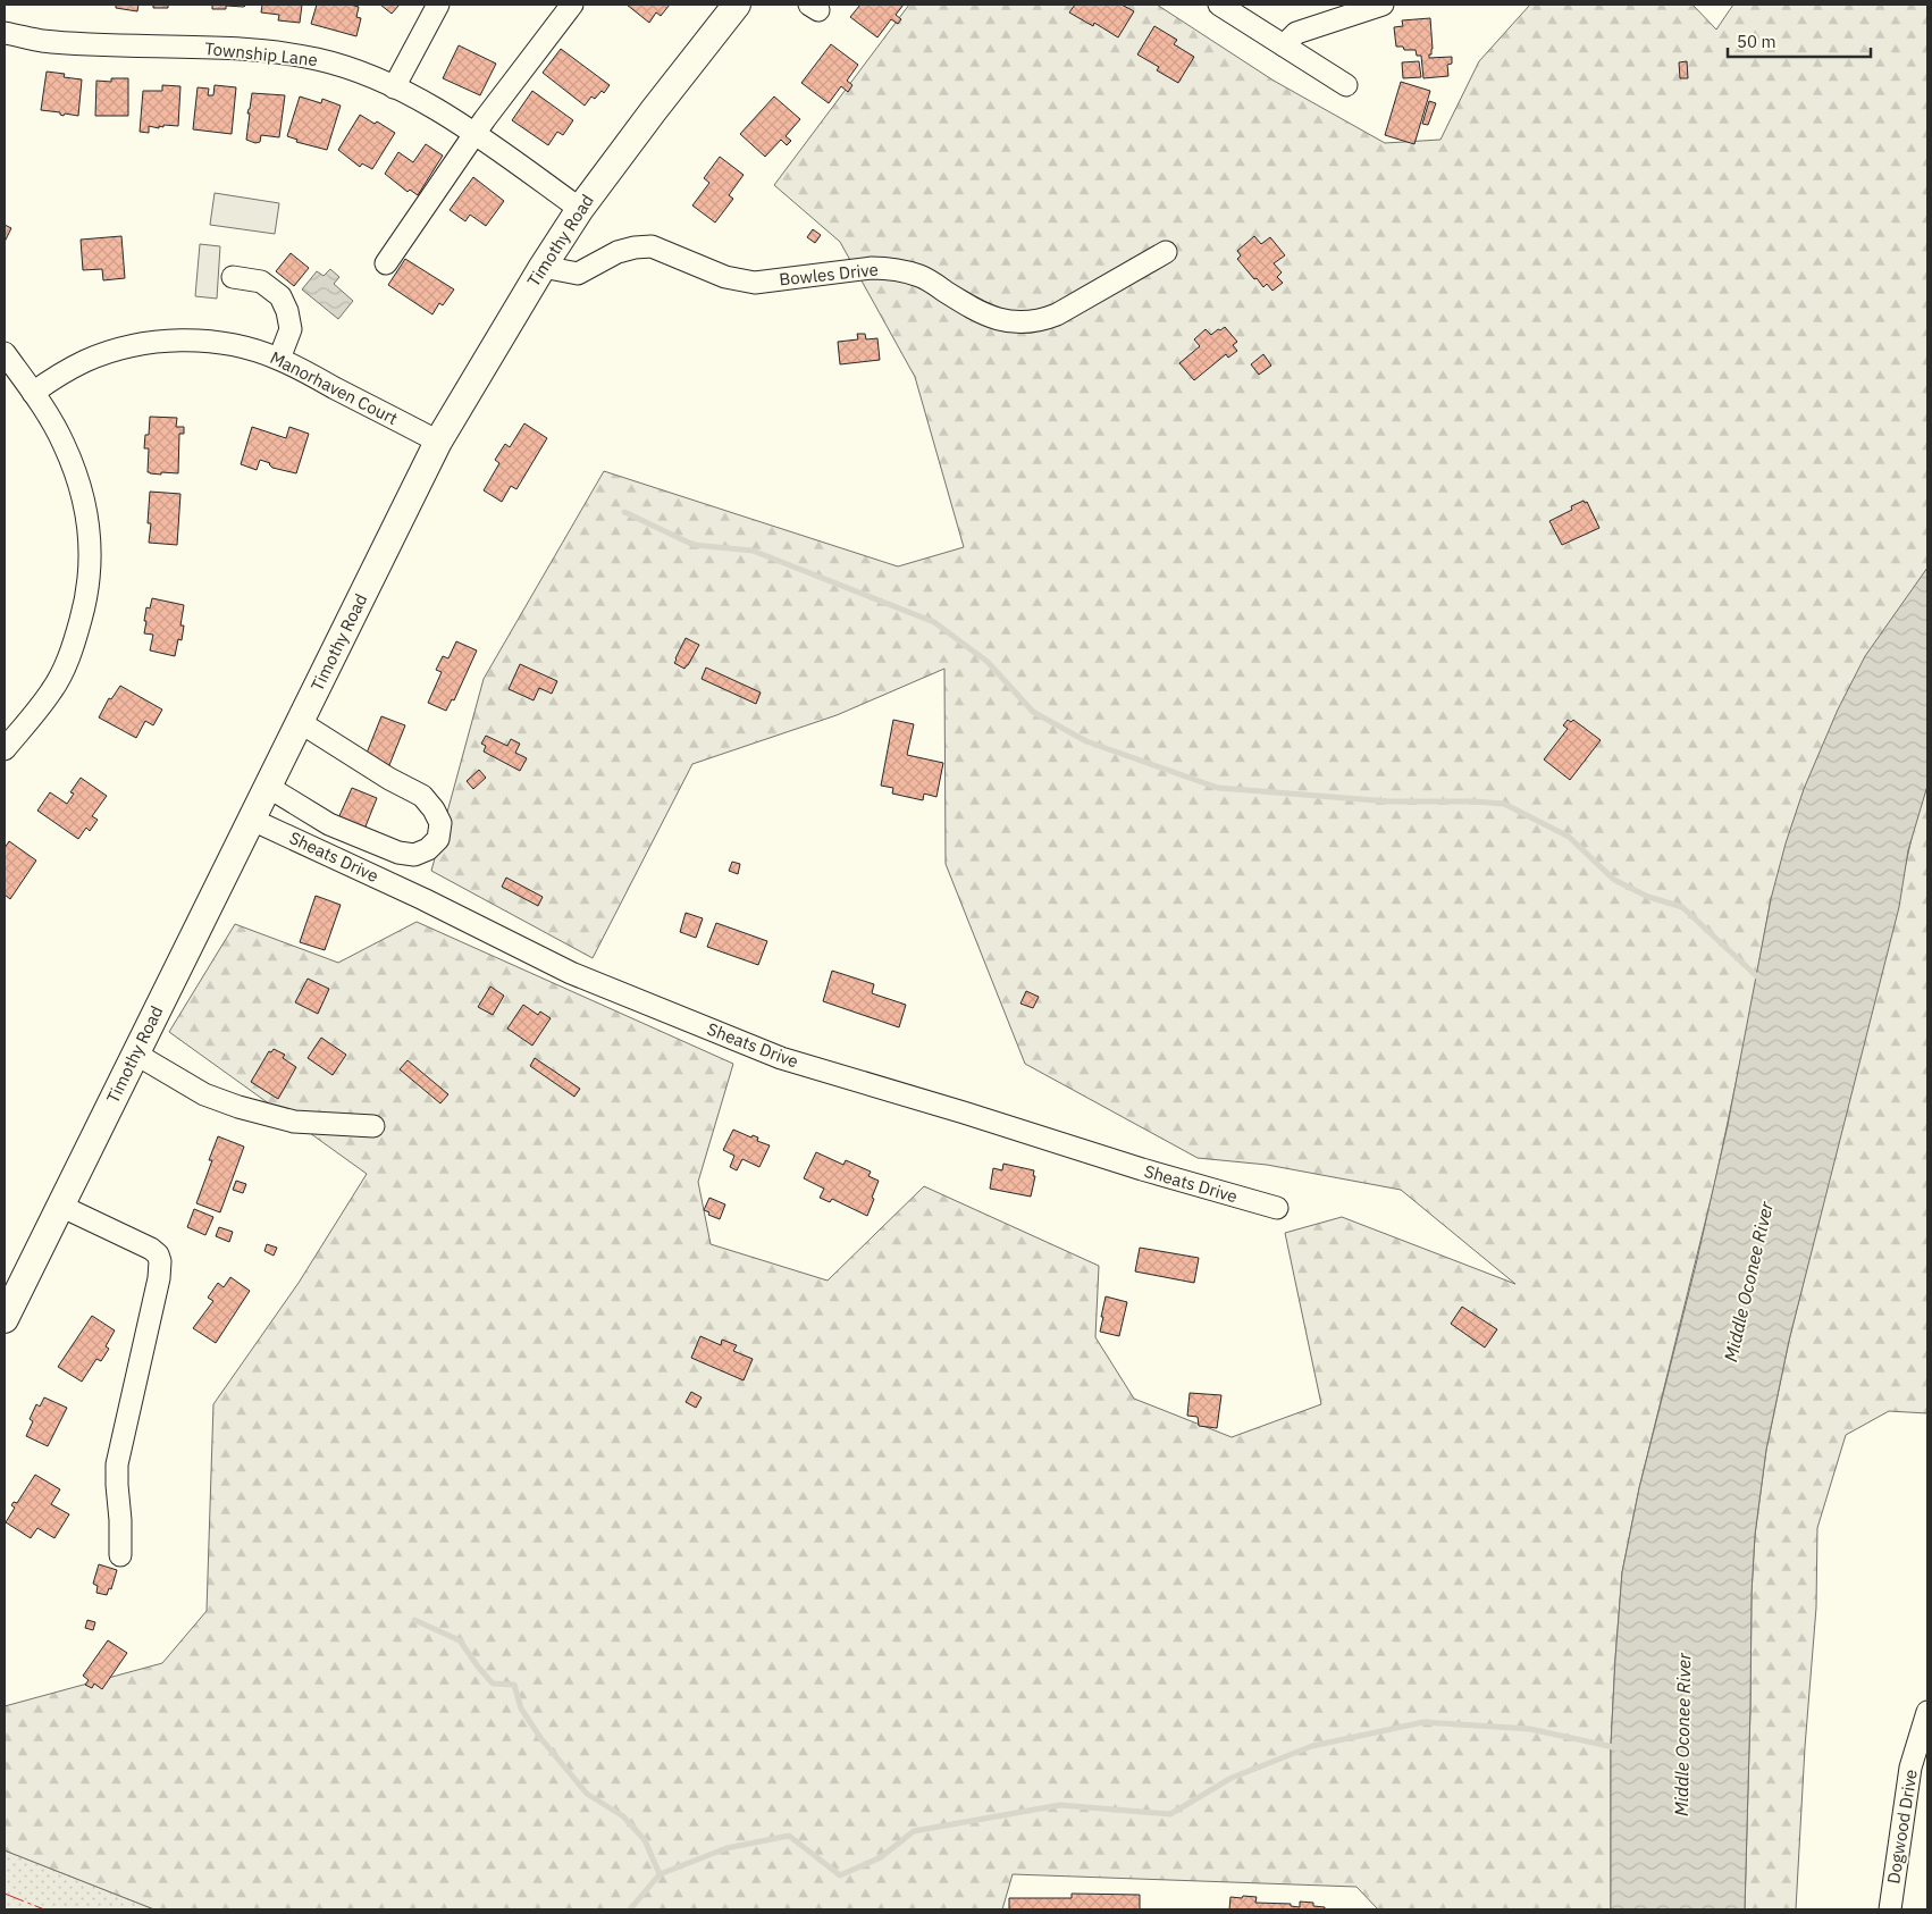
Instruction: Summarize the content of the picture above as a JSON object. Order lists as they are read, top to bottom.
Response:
{
  "streets": {
    "main road": ["Timothy Road"],
    "street": [
      "Township Lane",
      "Bowles Drive",
      "Manorhaven Court",
      "Sheats Drive",
      "Dogwood Drive"
    ]
  },
  "crossings": [
    ["Township Lane", "Timothy Road"],
    ["Timothy Road", "Bowles Drive"],
    ["Timothy Road", "Manorhaven Court"],
    ["Timothy Road", "Sheats Drive"]
  ],
  "water": ["Middle Oconee River"],
  "scale_bar": "50 m"
}
